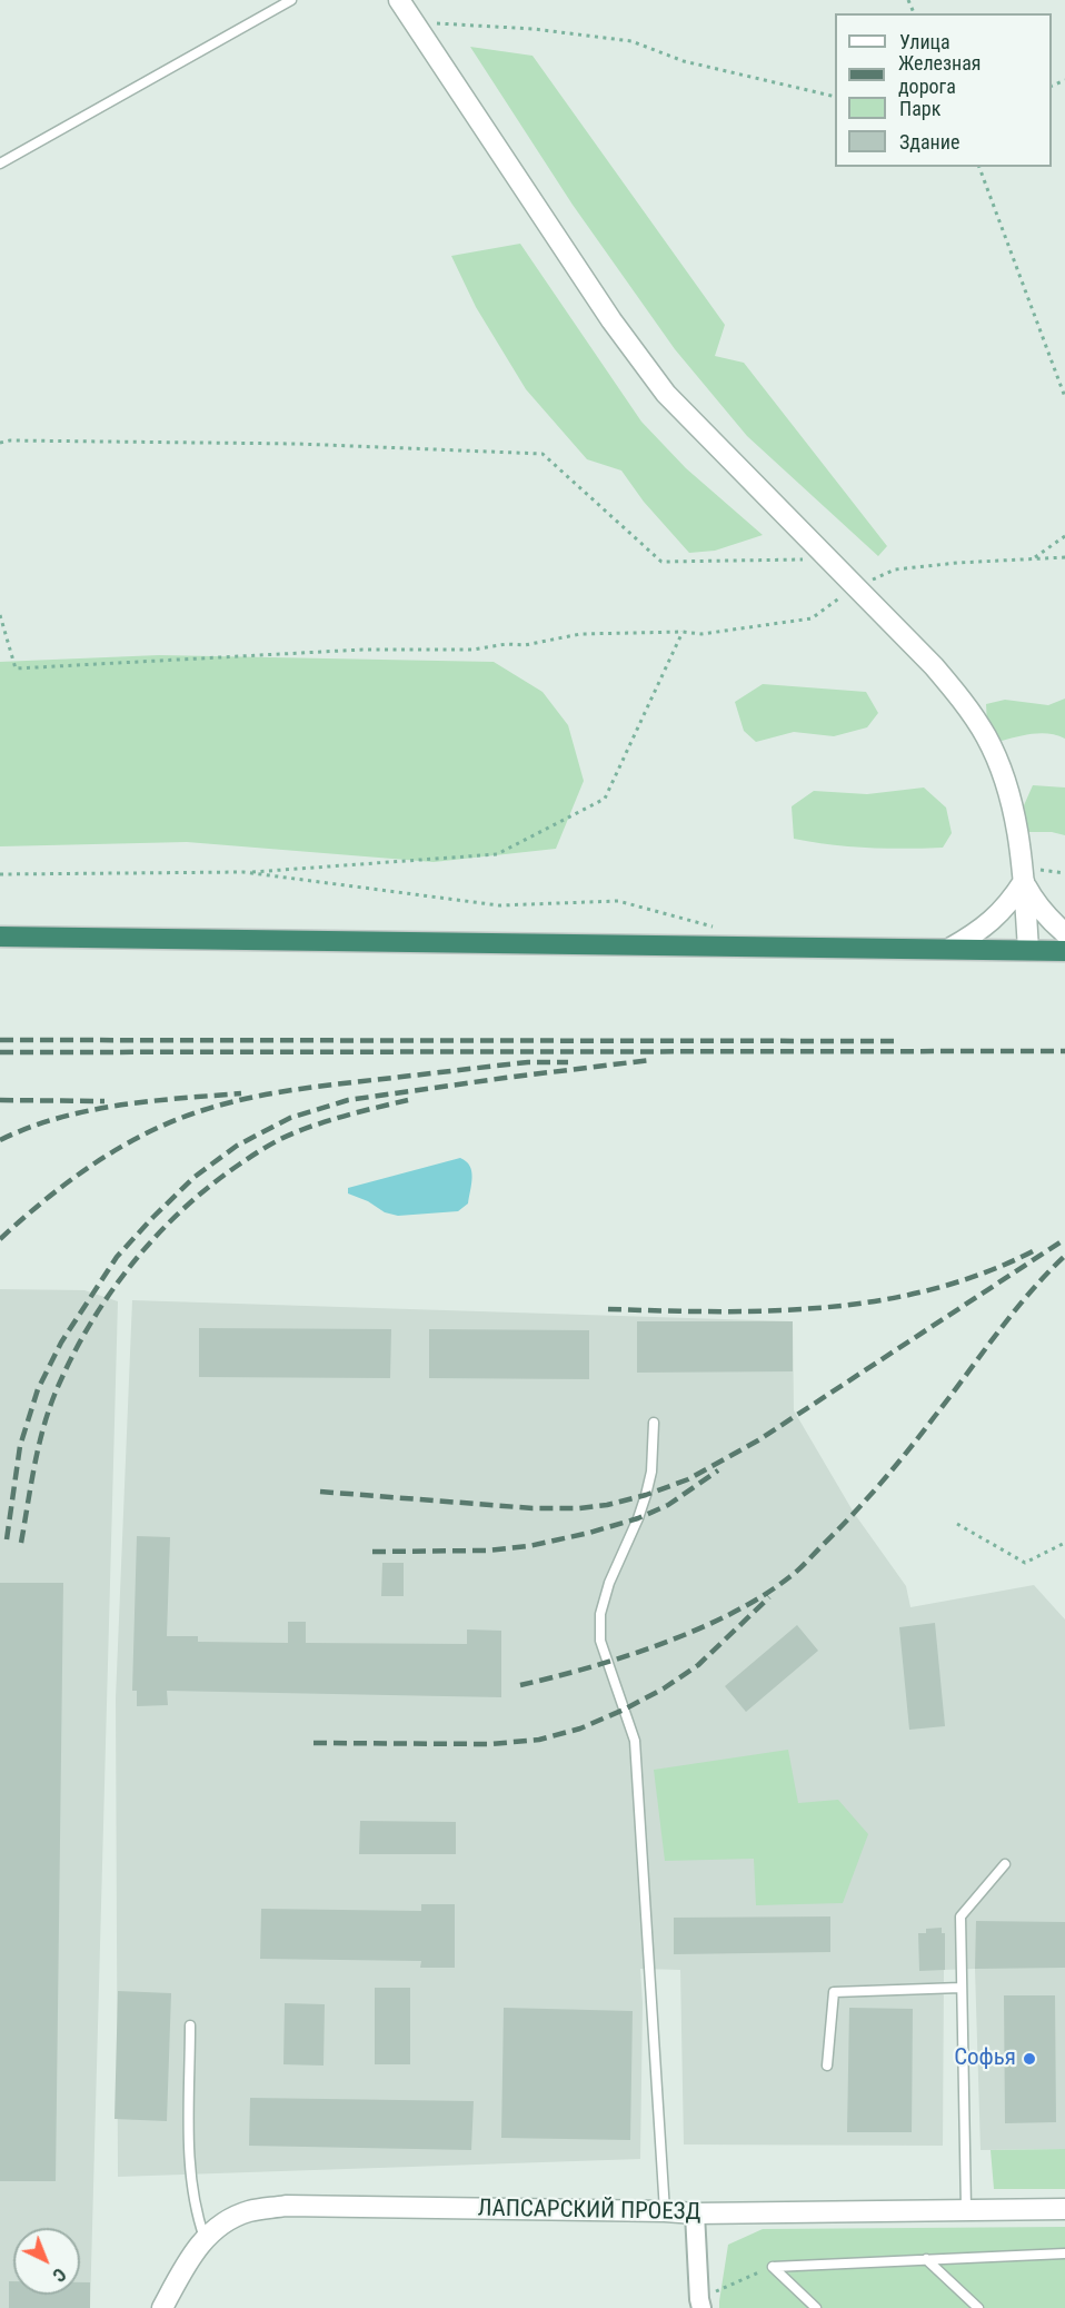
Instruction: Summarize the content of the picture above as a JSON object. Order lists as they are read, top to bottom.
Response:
{
  "streets": {
    "street": ["ЛАПСАРСКИЙ ПРОЕЗД"]
  },
  "places": ["Софья"],
  "legend": [
    "Улица",
    "Железная дорога",
    "Парк",
    "Здание"
  ],
  "north": "bottom right"
}
